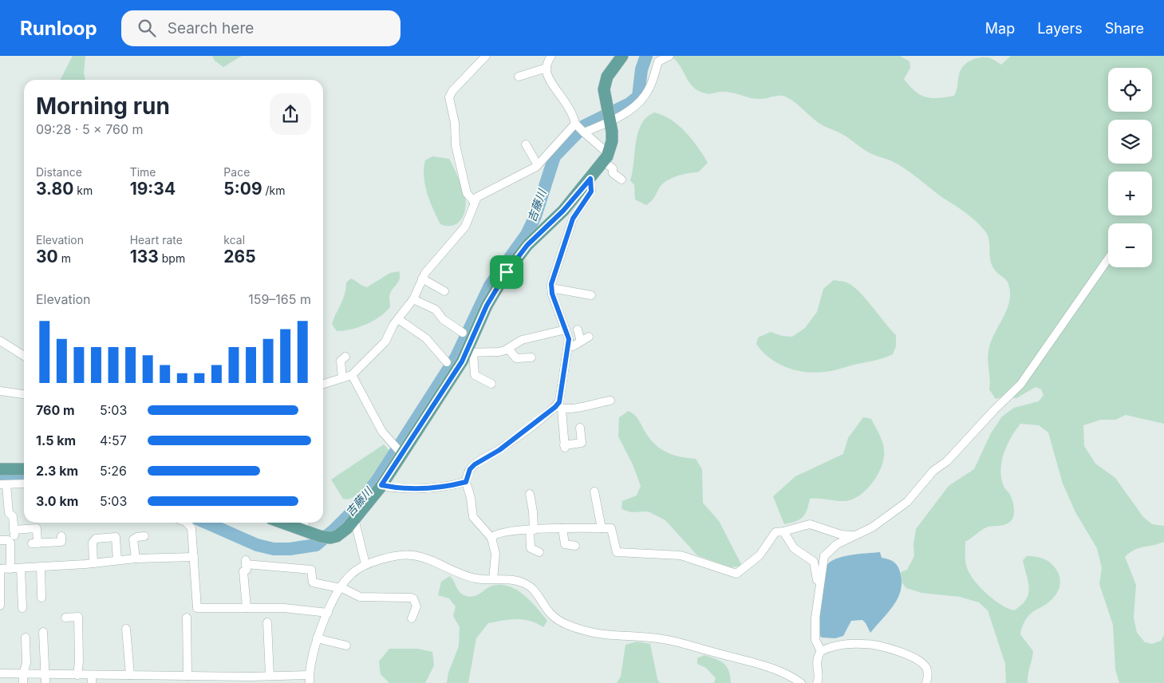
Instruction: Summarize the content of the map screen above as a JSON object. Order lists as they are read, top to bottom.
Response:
{
  "water": ["吉藤川"],
  "page": {
    "header": "Runloop",
    "search": "Search here",
    "nav": ["Map", "Layers", "Share"],
    "map_buttons": ["+", "−"],
    "heading": ["Morning run", "09:28 · 5 × 760 m"],
    "stats": [
      ["Distance", "3.80 km"],
      ["Time", "19:34"],
      ["Pace", "5:09 /km"],
      ["Elevation", "30 m"],
      ["Heart rate", "133 bpm"],
      ["kcal", "265"]
    ],
    "chart": ["Elevation", "159–165 m"],
    "list": [
      {
        "name": "760 m",
        "note": "5:03"
      },
      {
        "name": "1.5 km",
        "note": "4:57"
      },
      {
        "name": "2.3 km",
        "note": "5:26"
      },
      {
        "name": "3.0 km",
        "note": "5:03"
      }
    ]
  }
}
